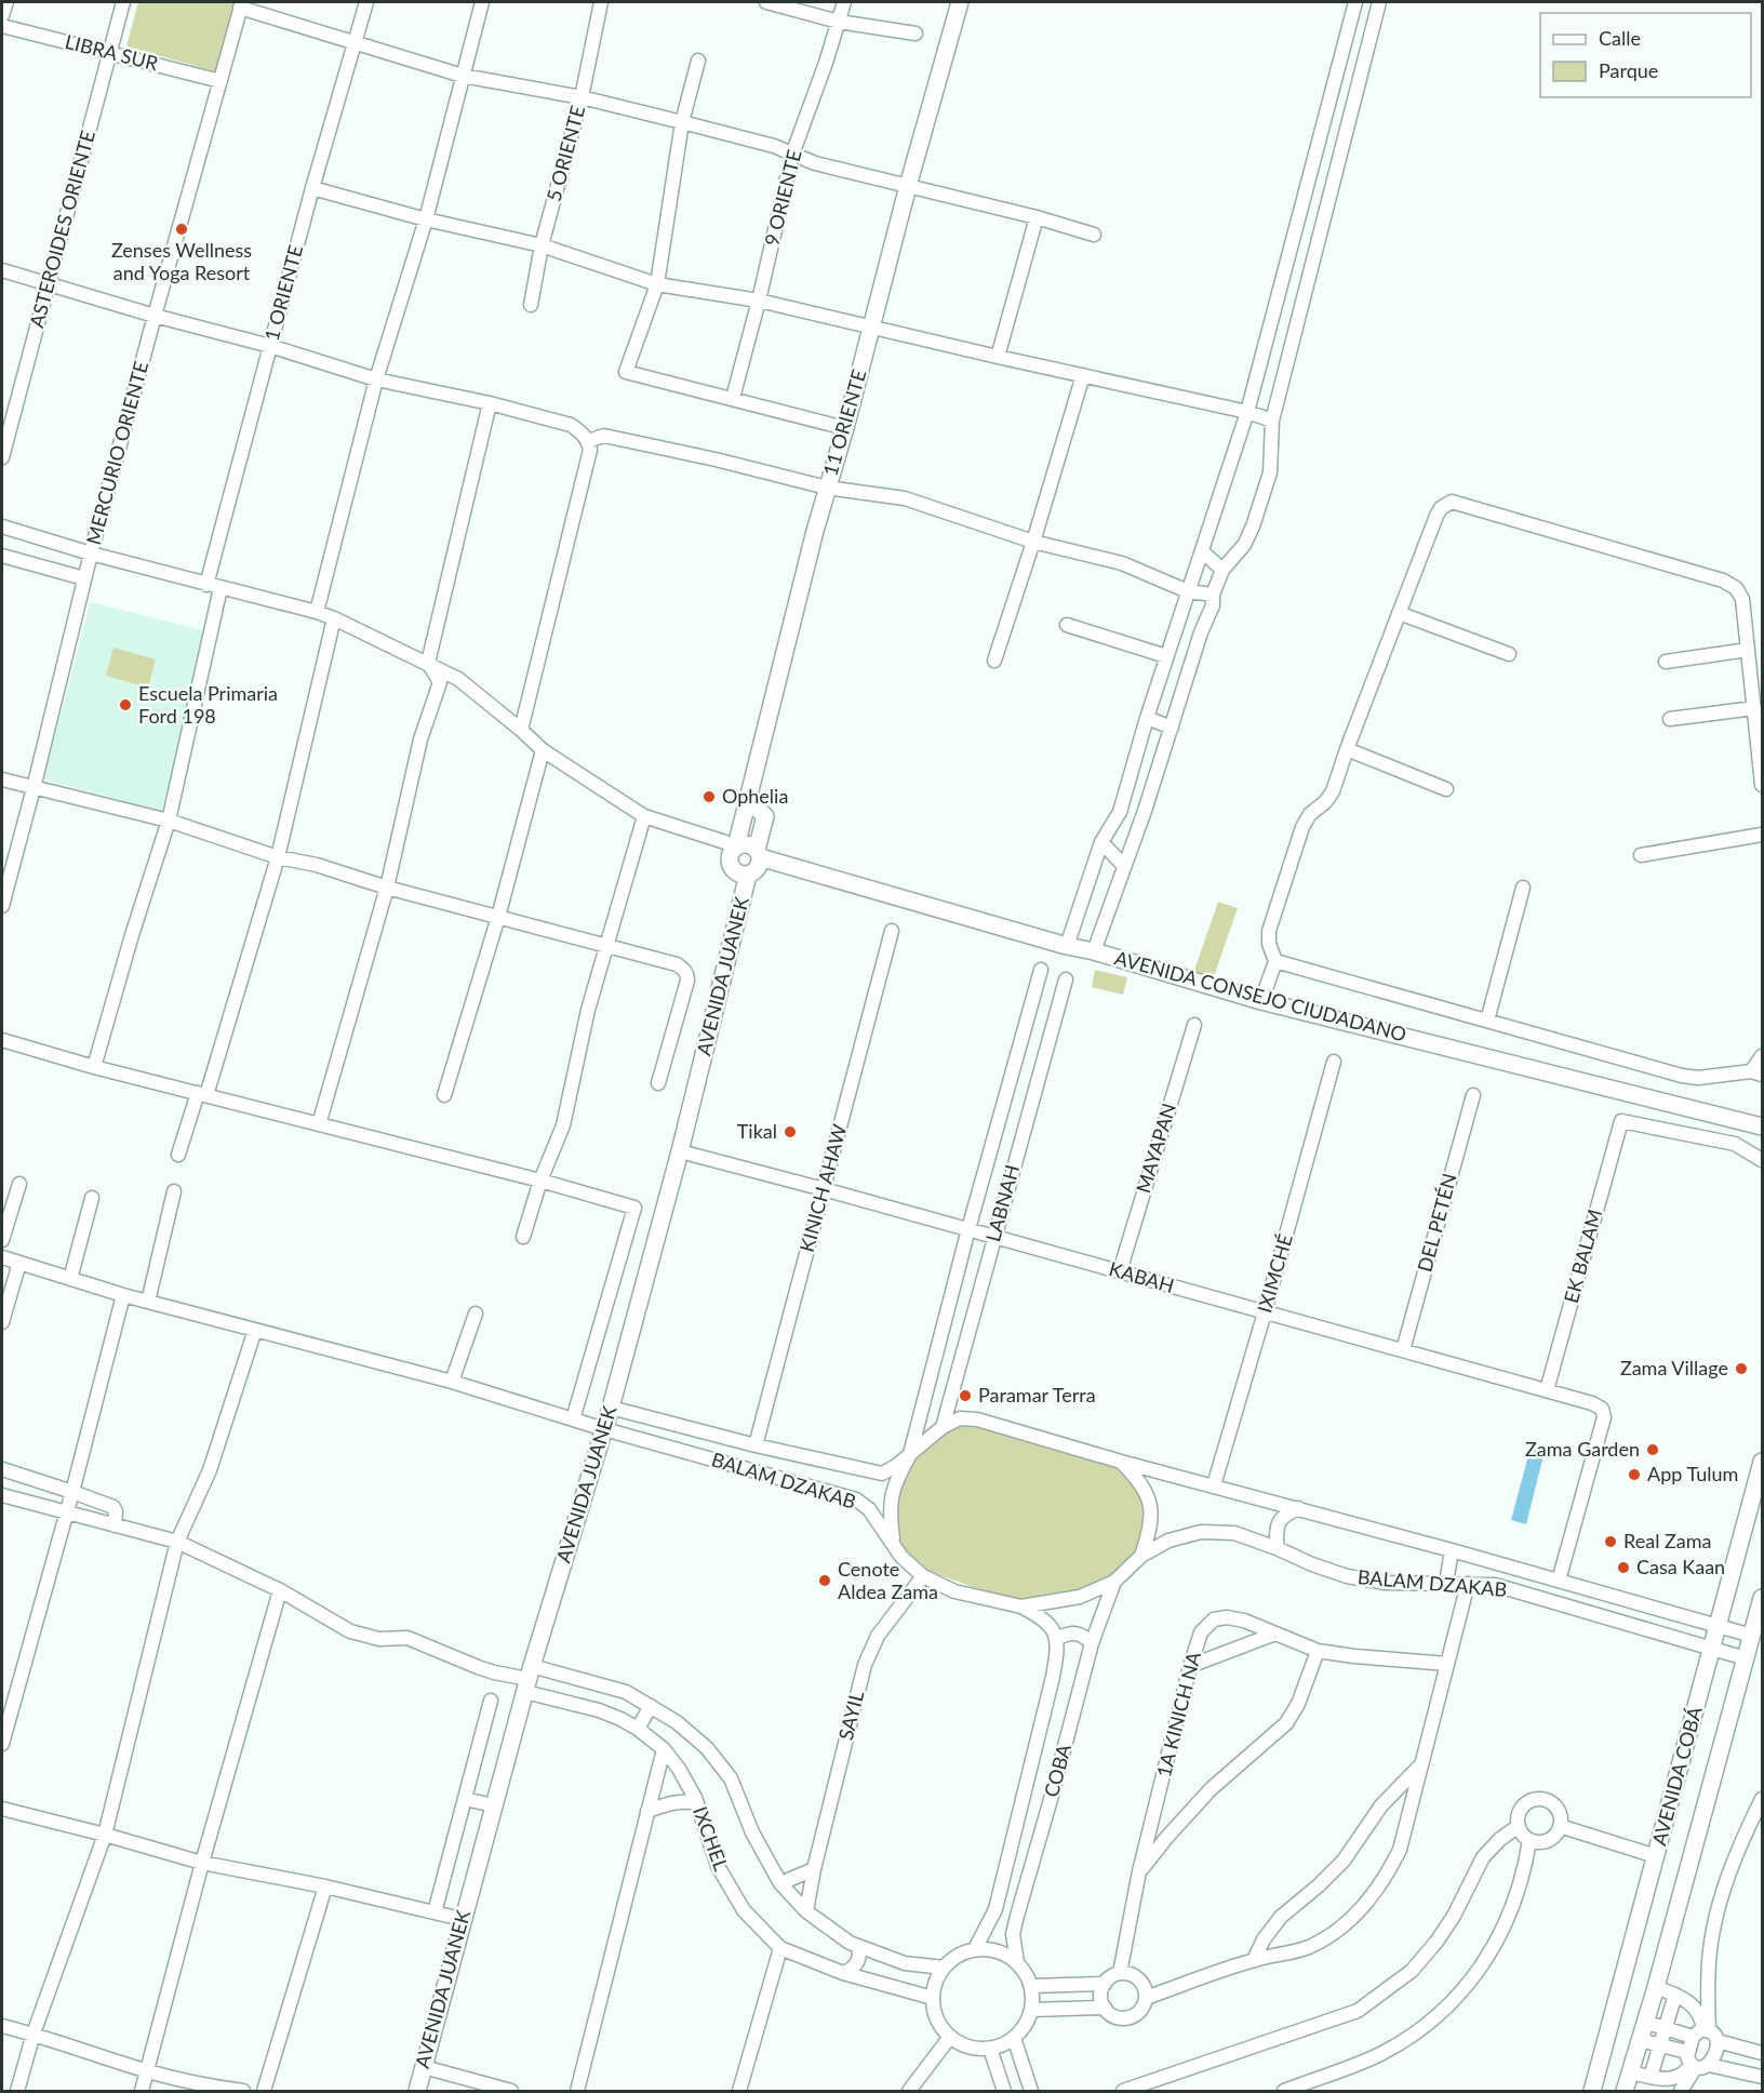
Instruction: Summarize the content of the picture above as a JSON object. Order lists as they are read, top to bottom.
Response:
{
  "streets": {
    "street": [
      "LIBRA SUR",
      "5 ORIENTE",
      "9 ORIENTE",
      "ASTEROIDES ORIENTE",
      "1 ORIENTE",
      "11 ORIENTE",
      "MERCURIO ORIENTE",
      "AVENIDA JUANEK",
      "AVENIDA CONSEJO CIUDADANO",
      "MAYAPAN",
      "KINICH AHAW",
      "LABNAH",
      "DEL PETÉN",
      "EK BALAM",
      "IXIMCHÉ",
      "KABAH",
      "BALAM DZAKAB",
      "1A KINICH NA",
      "SAYIL",
      "COBA",
      "AVENIDA COBÁ",
      "IXCHEL"
    ]
  },
  "crossings": [
    ["LIBRA SUR", "ASTEROIDES ORIENTE"],
    ["LIBRA SUR", "MERCURIO ORIENTE"],
    ["11 ORIENTE", "AVENIDA JUANEK"],
    ["11 ORIENTE", "AVENIDA CONSEJO CIUDADANO"],
    ["AVENIDA JUANEK", "AVENIDA CONSEJO CIUDADANO"],
    ["AVENIDA JUANEK", "KABAH"],
    ["AVENIDA JUANEK", "BALAM DZAKAB"],
    ["AVENIDA JUANEK", "IXCHEL"],
    ["MAYAPAN", "KABAH"],
    ["KINICH AHAW", "KABAH"],
    ["LABNAH", "KABAH"],
    ["LABNAH", "BALAM DZAKAB"],
    ["LABNAH", "SAYIL"],
    ["LABNAH", "COBA"],
    ["DEL PETÉN", "KABAH"],
    ["EK BALAM", "KABAH"],
    ["IXIMCHÉ", "KABAH"],
    ["BALAM DZAKAB", "SAYIL"],
    ["BALAM DZAKAB", "COBA"],
    ["BALAM DZAKAB", "AVENIDA COBÁ"],
    ["SAYIL", "COBA"],
    ["COBA", "IXCHEL"]
  ],
  "places": [
    "Zenses Wellness and Yoga Resort",
    "Escuela Primaria Ford 198",
    "Ophelia",
    "Tikal",
    "Zama Village",
    "Paramar Terra",
    "Zama Garden",
    "App Tulum",
    "Real Zama",
    "Casa Kaan",
    "Cenote Aldea Zama"
  ],
  "legend": ["Calle", "Parque"]
}
